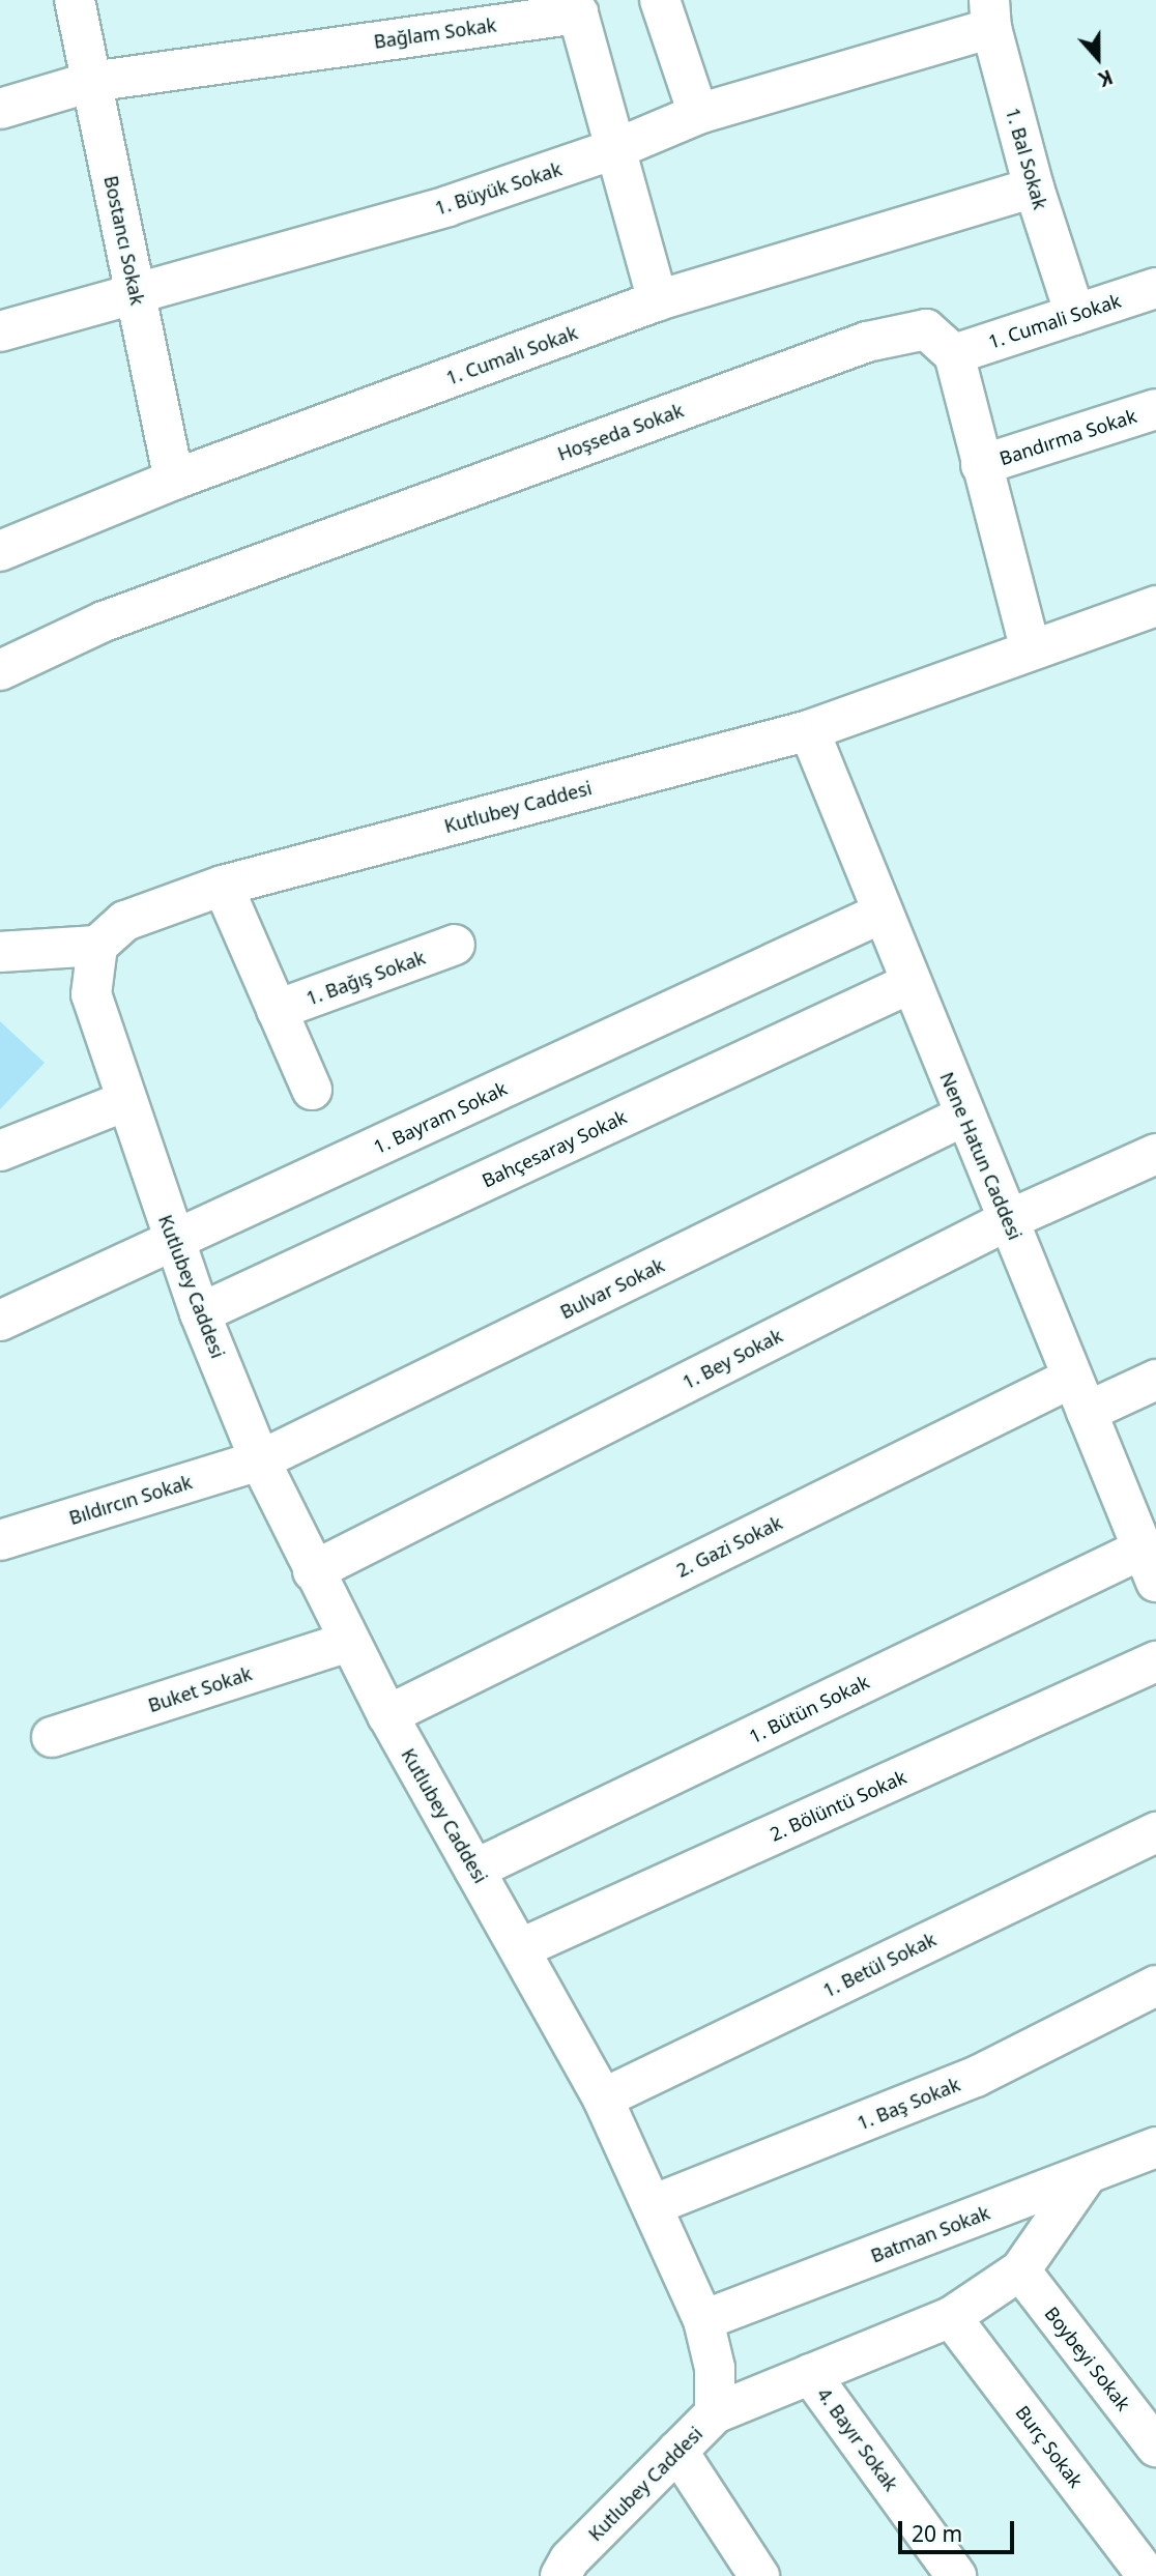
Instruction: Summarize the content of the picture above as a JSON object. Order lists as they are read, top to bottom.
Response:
{
  "streets": {
    "street": [
      "Bağlam Sokak",
      "1. Bal Sokak",
      "1. Büyük Sokak",
      "Bostancı Sokak",
      "1. Cumali Sokak",
      "1. Cumalı Sokak",
      "Hoşseda Sokak",
      "Bandırma Sokak",
      "Kutlubey Caddesi",
      "1. Bağış Sokak",
      "1. Bayram Sokak",
      "Bahçesaray Sokak",
      "Nene Hatun Caddesi",
      "Bulvar Sokak",
      "1. Bey Sokak",
      "Bıldırcın Sokak",
      "2. Gazi Sokak",
      "Buket Sokak",
      "1. Bütün Sokak",
      "2. Bölüntü Sokak",
      "1. Betül Sokak",
      "1. Baş Sokak",
      "Batman Sokak",
      "Boybeyi Sokak",
      "4. Bayır Sokak",
      "Burç Sokak"
    ]
  },
  "crossings": [
    ["Bağlam Sokak", "1. Büyük Sokak"],
    ["Bağlam Sokak", "Bostancı Sokak"],
    ["Bağlam Sokak", "1. Cumalı Sokak"],
    ["1. Bal Sokak", "1. Büyük Sokak"],
    ["1. Bal Sokak", "1. Cumali Sokak"],
    ["1. Bal Sokak", "1. Cumalı Sokak"],
    ["1. Büyük Sokak", "Bostancı Sokak"],
    ["Bostancı Sokak", "1. Cumalı Sokak"],
    ["1. Cumali Sokak", "Hoşseda Sokak"],
    ["Kutlubey Caddesi", "1. Bayram Sokak"],
    ["Kutlubey Caddesi", "Bahçesaray Sokak"],
    ["Kutlubey Caddesi", "Nene Hatun Caddesi"],
    ["Kutlubey Caddesi", "Bulvar Sokak"],
    ["Kutlubey Caddesi", "1. Bey Sokak"],
    ["Kutlubey Caddesi", "Bıldırcın Sokak"],
    ["Kutlubey Caddesi", "2. Gazi Sokak"],
    ["Kutlubey Caddesi", "Buket Sokak"],
    ["Kutlubey Caddesi", "1. Bütün Sokak"],
    ["Kutlubey Caddesi", "2. Bölüntü Sokak"],
    ["Kutlubey Caddesi", "1. Betül Sokak"],
    ["Kutlubey Caddesi", "1. Baş Sokak"],
    ["Kutlubey Caddesi", "Batman Sokak"],
    ["1. Bayram Sokak", "Nene Hatun Caddesi"],
    ["Bahçesaray Sokak", "Nene Hatun Caddesi"],
    ["Nene Hatun Caddesi", "Bulvar Sokak"],
    ["Nene Hatun Caddesi", "1. Bey Sokak"],
    ["Nene Hatun Caddesi", "2. Gazi Sokak"],
    ["Nene Hatun Caddesi", "1. Bütün Sokak"],
    ["Bulvar Sokak", "Bıldırcın Sokak"]
  ],
  "scale_bar": "20 m",
  "north": "bottom"
}
